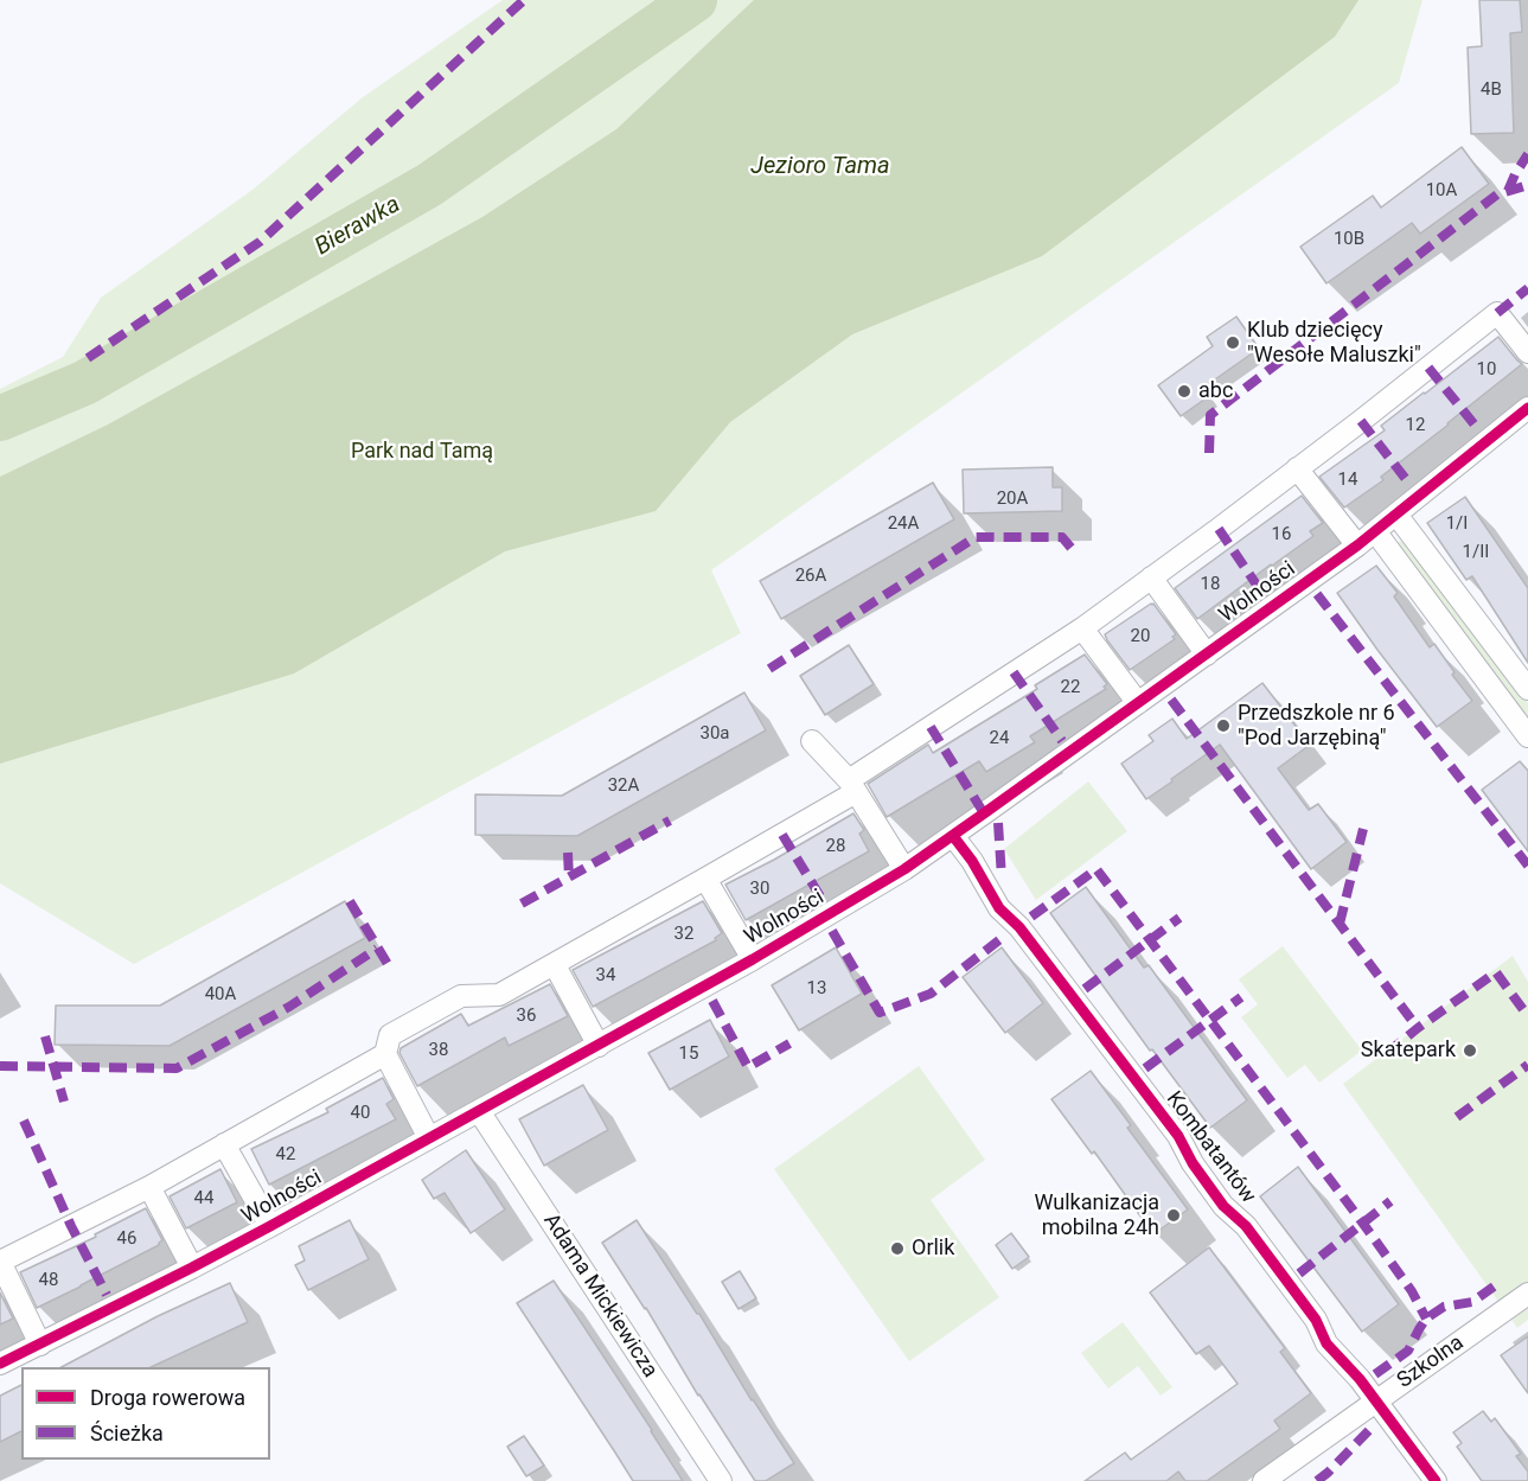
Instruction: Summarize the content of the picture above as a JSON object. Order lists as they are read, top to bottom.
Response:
{
  "streets": {
    "street": [
      "Wolności",
      "Kombatantów",
      "Adama Mickiewicza",
      "Szkolna"
    ]
  },
  "crossings": [
    ["Wolności", "Kombatantów"],
    ["Wolności", "Adama Mickiewicza"],
    ["Kombatantów", "Szkolna"]
  ],
  "water": ["Jezioro Tama", "Bierawka"],
  "parks": ["Park nad Tamą"],
  "places": [
    "Klub dziecięcy \"Wesołe Maluszki\"",
    "abc",
    "Przedszkole nr 6 \"Pod Jarzębiną\"",
    "Skatepark",
    "Wulkanizacja mobilna 24h",
    "Orlik"
  ],
  "house_numbers": [
    "4B",
    "10A",
    "10B",
    "10",
    "12",
    "14",
    "20A",
    "24A",
    "1/I",
    "16",
    "1/II",
    "26A",
    "18",
    "20",
    "22",
    "30a",
    "24",
    "32A",
    "28",
    "30",
    "32",
    "34",
    "13",
    "40A",
    "36",
    "38",
    "15",
    "40",
    "42",
    "44",
    "46",
    "48"
  ],
  "legend": ["Droga rowerowa", "Ścieżka"]
}
